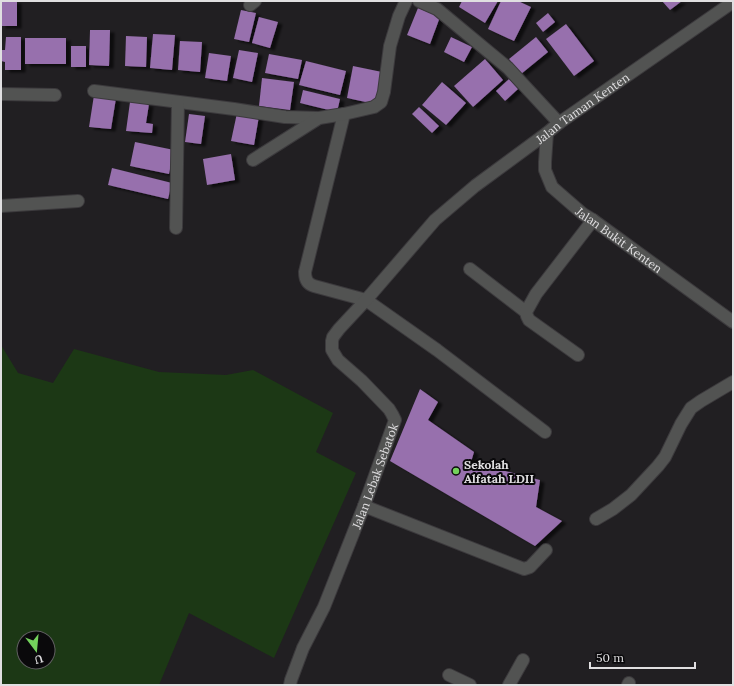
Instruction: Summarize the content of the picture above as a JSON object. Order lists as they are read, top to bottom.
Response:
{
  "streets": {
    "street": ["Jalan Taman Kenten", "Jalan Bukit Kenten", "Jalan Lebak Sebatok"]
  },
  "crossings": [
    ["Jalan Taman Kenten", "Jalan Bukit Kenten"],
    ["Jalan Taman Kenten", "Jalan Lebak Sebatok"]
  ],
  "places": ["Sekolah Alfatah LDII"],
  "scale_bar": "50 m",
  "north": "bottom"
}
